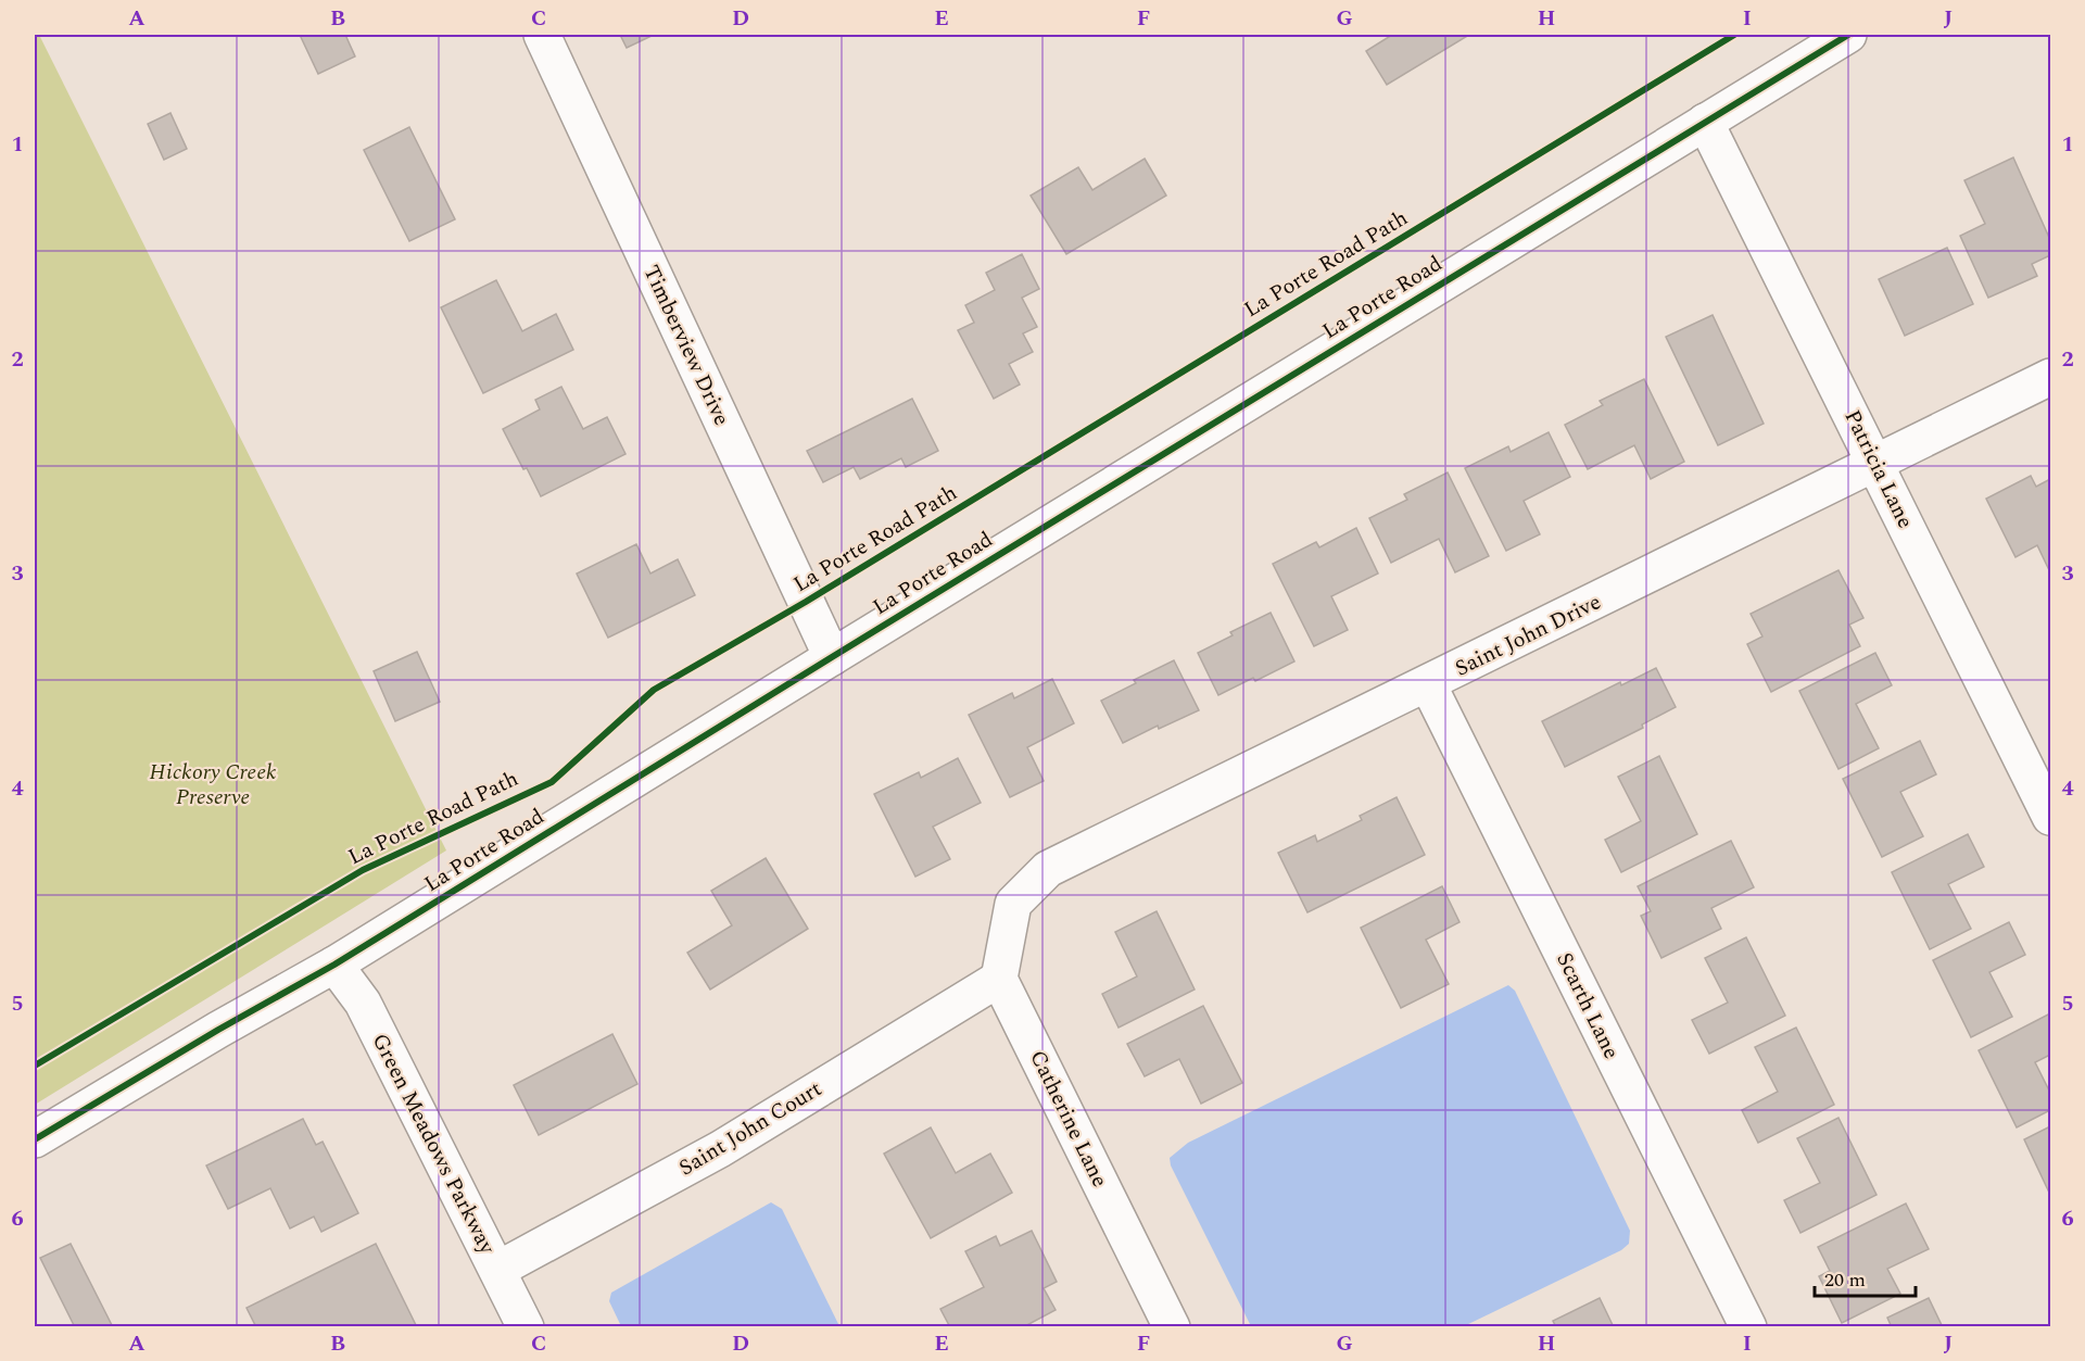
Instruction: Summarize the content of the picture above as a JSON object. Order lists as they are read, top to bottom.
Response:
{
  "streets": {
    "street": [
      "La Porte Road",
      "Timberview Drive",
      "Patricia Lane",
      "Saint John Drive",
      "Scarth Lane",
      "Catherine Lane",
      "Saint John Court",
      "Green Meadows Parkway"
    ],
    "cycle path": ["La Porte Road Path"]
  },
  "crossings": [
    ["La Porte Road", "Timberview Drive"],
    ["La Porte Road", "Patricia Lane"],
    ["La Porte Road", "Green Meadows Parkway"],
    ["Patricia Lane", "Saint John Drive"],
    ["Saint John Drive", "Scarth Lane"],
    ["Saint John Drive", "Catherine Lane"],
    ["Saint John Drive", "Saint John Court"],
    ["Catherine Lane", "Saint John Court"],
    ["Saint John Court", "Green Meadows Parkway"]
  ],
  "parks": ["Hickory Creek Preserve"],
  "scale_bar": "20 m",
  "grid": {
    "columns": [
      "A",
      "B",
      "C",
      "D",
      "E",
      "F",
      "G",
      "H",
      "I",
      "J"
    ],
    "rows": [
      "1",
      "2",
      "3",
      "4",
      "5",
      "6"
    ]
  }
}
